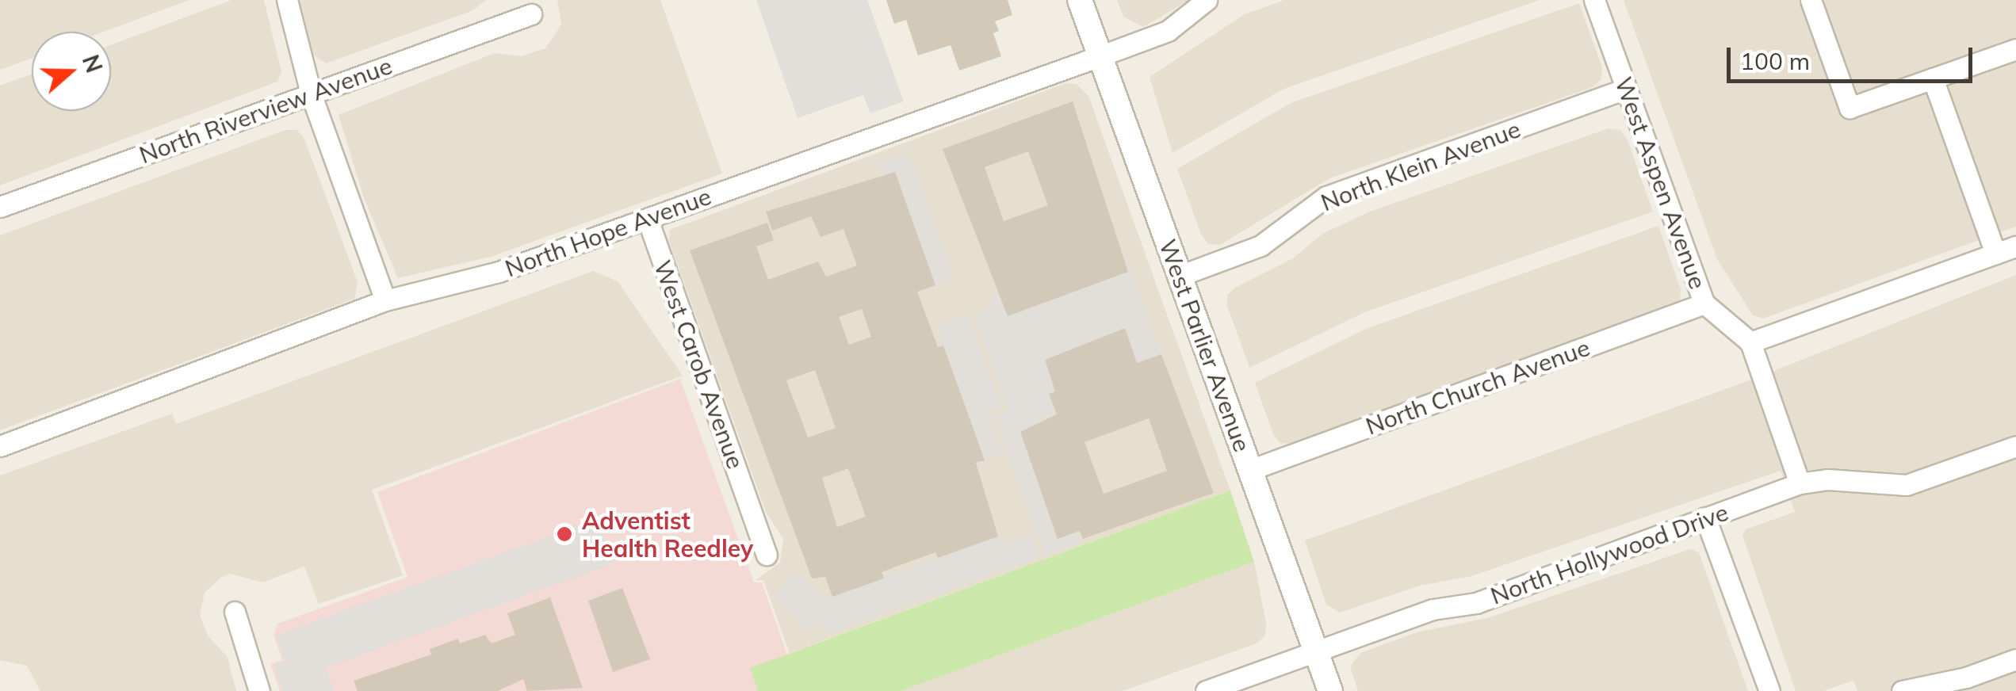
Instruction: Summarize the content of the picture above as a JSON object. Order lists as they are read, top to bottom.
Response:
{
  "streets": {
    "street": [
      "North Riverview Avenue",
      "North Klein Avenue",
      "West Aspen Avenue",
      "North Hope Avenue",
      "West Parlier Avenue",
      "West Carob Avenue",
      "North Church Avenue",
      "North Hollywood Drive"
    ]
  },
  "crossings": [
    ["North Klein Avenue", "West Aspen Avenue"],
    ["North Klein Avenue", "West Parlier Avenue"],
    ["West Aspen Avenue", "North Church Avenue"],
    ["North Hope Avenue", "West Parlier Avenue"],
    ["North Hope Avenue", "West Carob Avenue"],
    ["West Parlier Avenue", "North Church Avenue"],
    ["West Parlier Avenue", "North Hollywood Drive"]
  ],
  "places": ["Adventist Health Reedley"],
  "scale_bar": "100 m",
  "north": "right"
}
